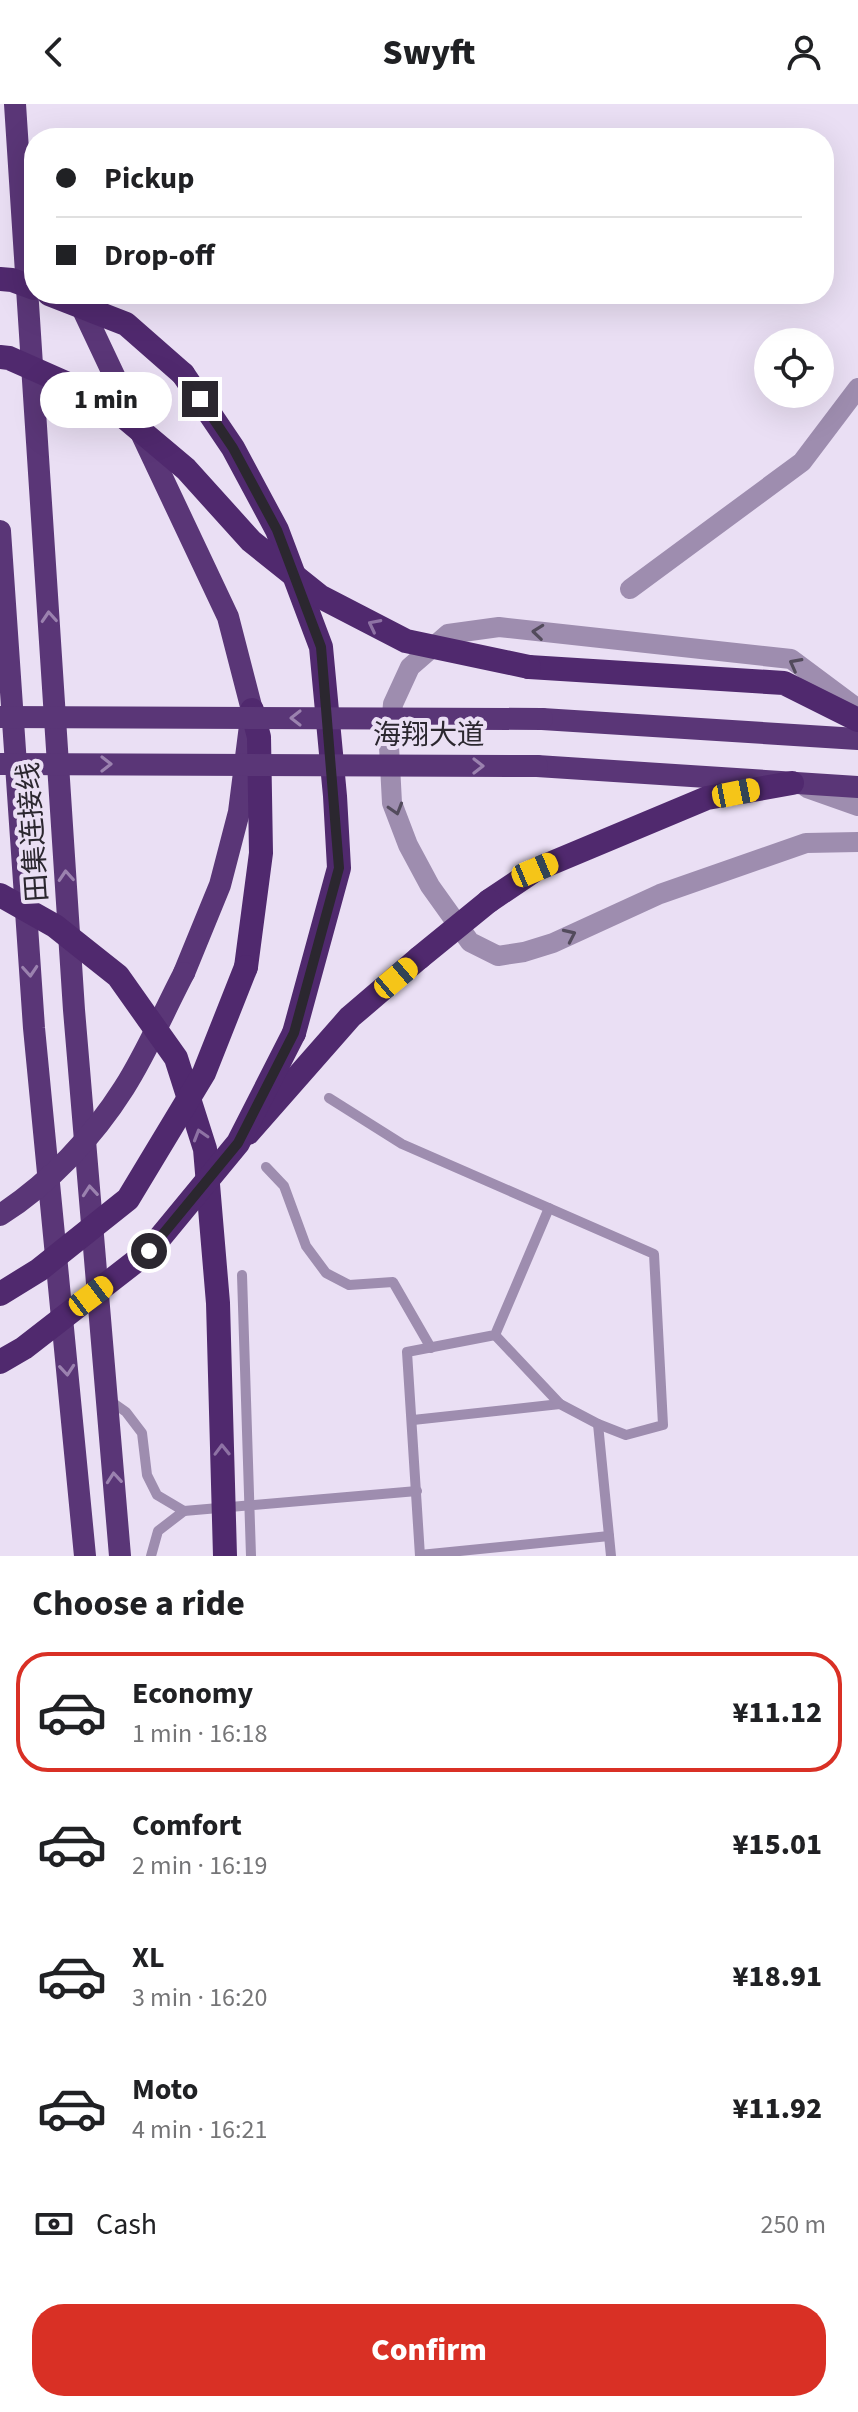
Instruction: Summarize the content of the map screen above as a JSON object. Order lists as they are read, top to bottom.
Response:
{
  "streets": {
    "highway": ["海翔大道", "田集连接线"]
  },
  "page": {
    "header": "Swyft",
    "banner": ["Pickup", "Drop-off"],
    "bubble": "1 min",
    "heading": "Choose a ride",
    "list": [
      {
        "name": "Economy",
        "note": "1 min · 16:18",
        "value": "¥11.12"
      },
      {
        "name": "Comfort",
        "note": "2 min · 16:19",
        "value": "¥15.01"
      },
      {
        "name": "XL",
        "note": "3 min · 16:20",
        "value": "¥18.91"
      },
      {
        "name": "Moto",
        "note": "4 min · 16:21",
        "value": "¥11.92"
      }
    ],
    "pay": ["Cash", "250 m"],
    "buttons": "Confirm"
  }
}
